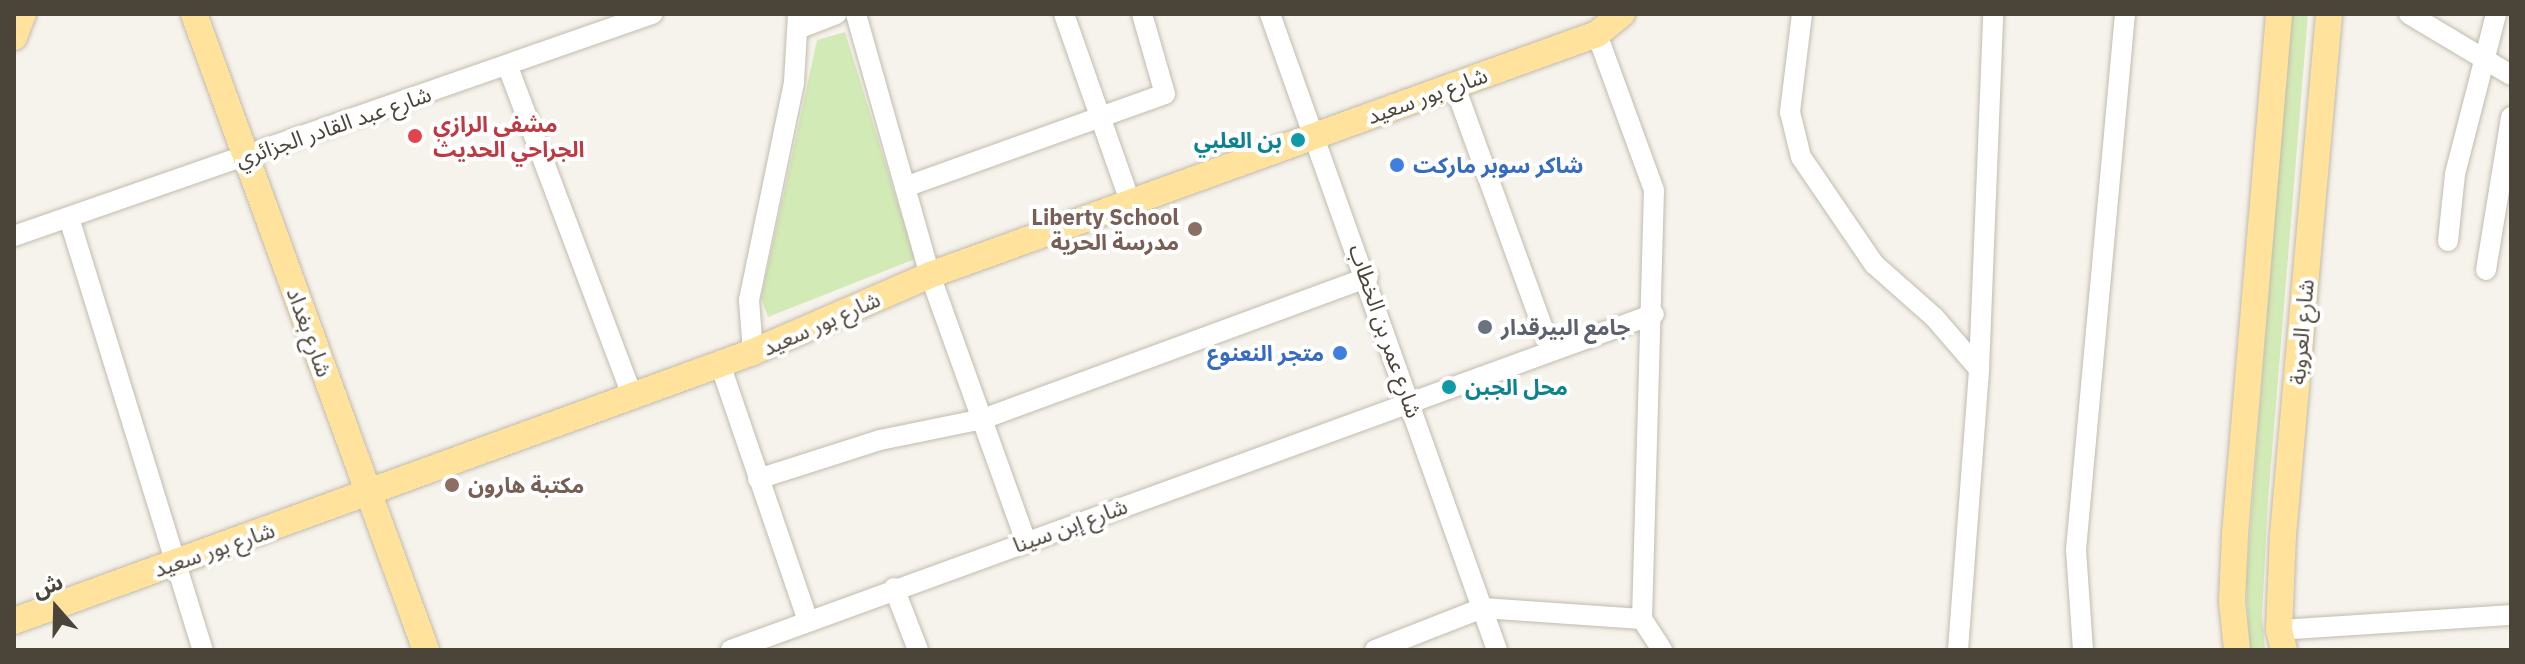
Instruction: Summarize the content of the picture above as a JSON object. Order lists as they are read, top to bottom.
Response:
{
  "streets": {
    "main road": ["شارع بور سعيد", "شارع بغداد", "شارع العروبة"],
    "street": ["شارع عبد القادر الجزائري", "شارع عمر بن الخطاب", "شارع إبن سينا"]
  },
  "crossings": [
    ["شارع بور سعيد", "شارع عمر بن الخطاب"],
    ["شارع بور سعيد", "شارع بغداد"],
    ["شارع عبد القادر الجزائري", "شارع بغداد"],
    ["شارع عمر بن الخطاب", "شارع إبن سينا"]
  ],
  "places": [
    "مشفى الرازي الجراحي الحديث",
    "بن العلبي",
    "شاكر سوبر ماركت",
    "Liberty School مدرسة الحرية",
    "جامع البيرقدار",
    "متجر النعنوع",
    "محل الجبن",
    "مكتبة هارون"
  ],
  "north": "top"
}
